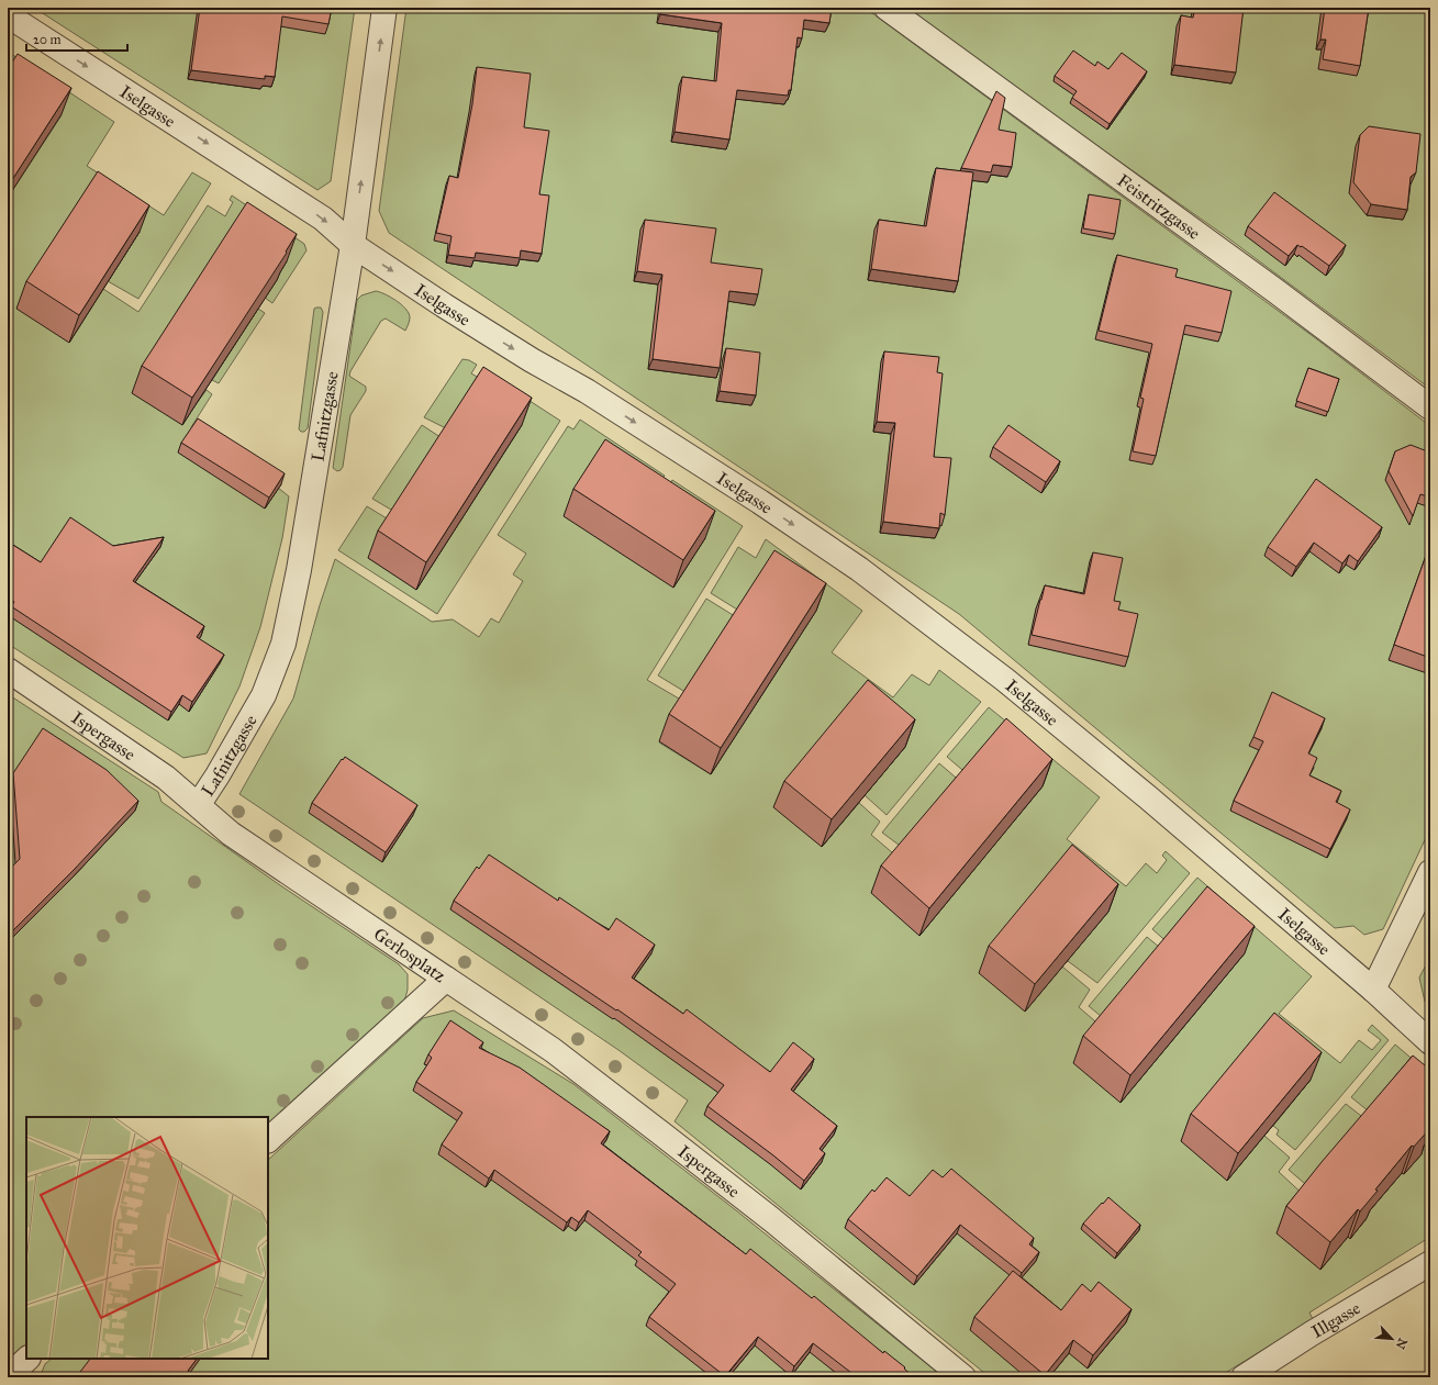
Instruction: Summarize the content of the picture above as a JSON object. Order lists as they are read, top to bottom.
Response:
{
  "streets": {
    "street": [
      "Iselgasse",
      "Feistritzgasse",
      "Lafnitzgasse",
      "Ispergasse",
      "Gerlosplatz",
      "Illgasse"
    ]
  },
  "crossings": [
    ["Iselgasse", "Lafnitzgasse"],
    ["Lafnitzgasse", "Ispergasse"],
    ["Lafnitzgasse", "Gerlosplatz"],
    ["Ispergasse", "Gerlosplatz"]
  ],
  "one_way": ["Iselgasse"],
  "scale_bar": "20 m",
  "north": "bottom right"
}
